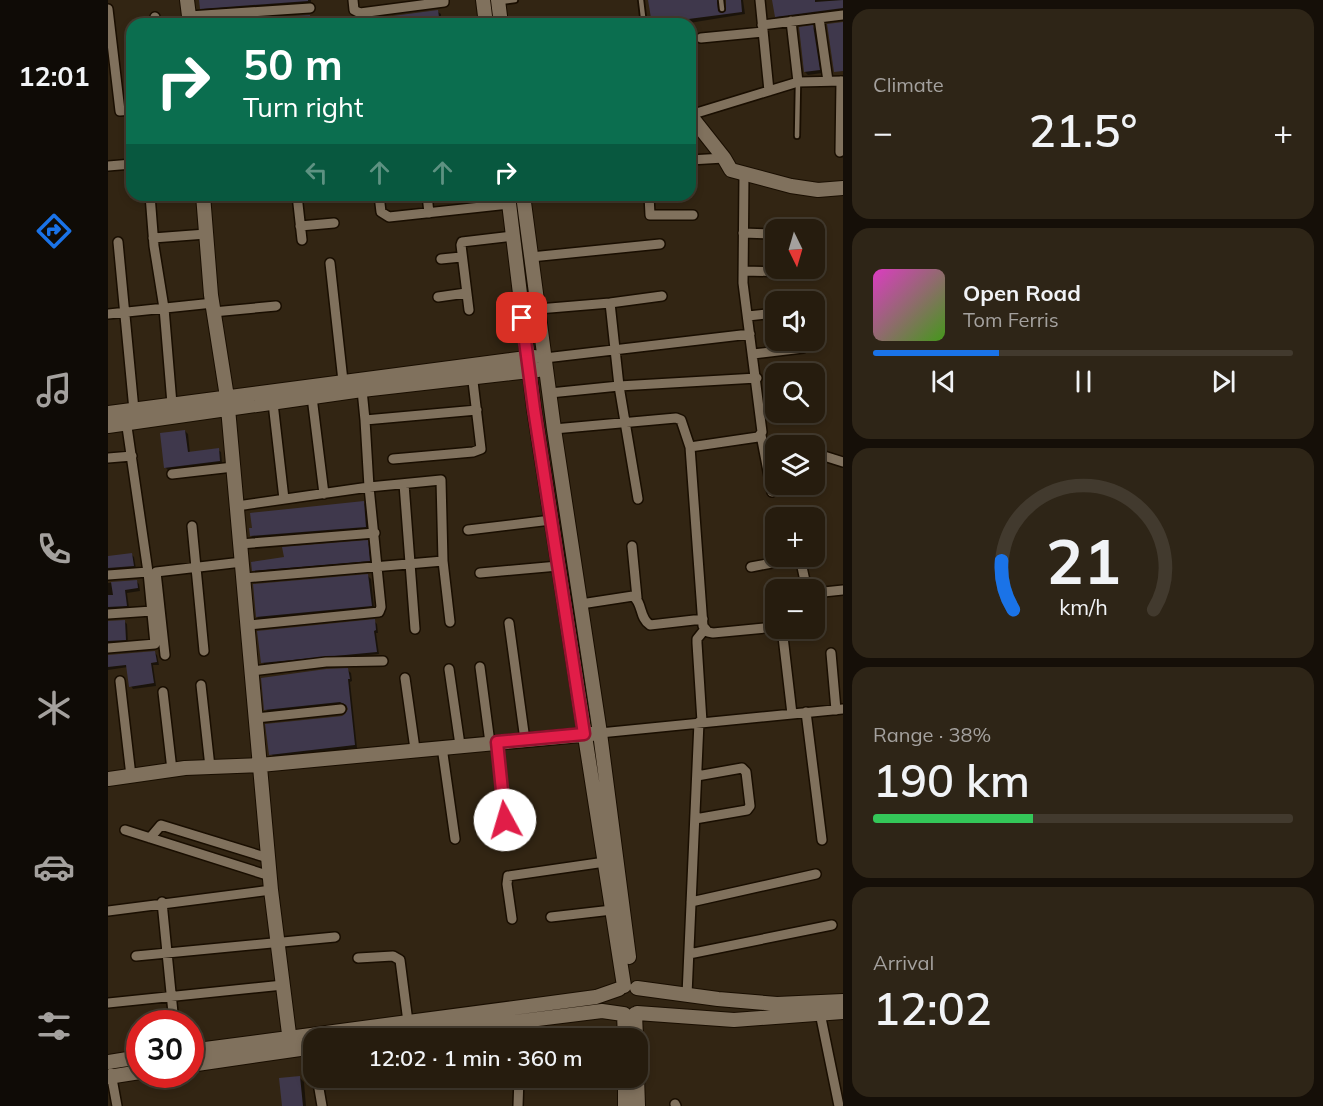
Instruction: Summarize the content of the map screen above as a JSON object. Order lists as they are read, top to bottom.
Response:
{
  "north": "bottom",
  "page": {
    "tabs": "12:01",
    "tile": [
      "Climate",
      ["Range · 38%", "190 km"],
      ["Arrival", "12:02"]
    ],
    "turn": ["50 m", "Turn right"],
    "heat": ["−", "21.5°", "+"],
    "map_buttons": ["+", "−"],
    "song": ["Open Road", "Tom Ferris"],
    "limit": "30",
    "trip": "12:02 · 1 min · 360 m",
    "gauge": ["21", "km/h"]
  }
}
